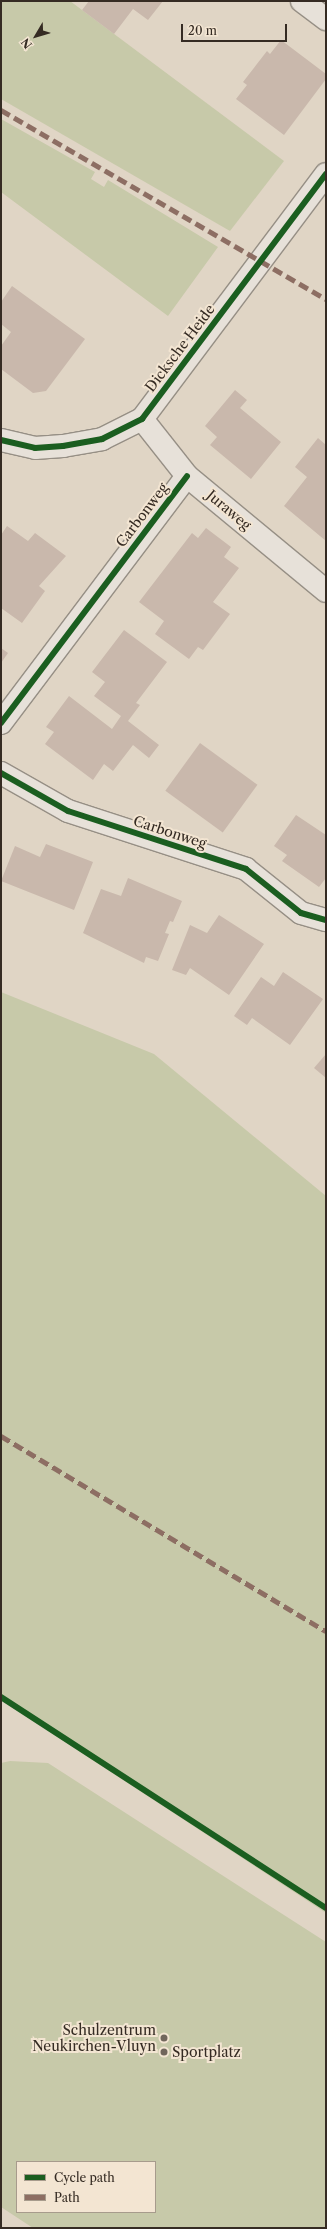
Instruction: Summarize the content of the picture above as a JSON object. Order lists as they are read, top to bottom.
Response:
{
  "streets": {
    "street": ["Dicksche Heide", "Juraweg", "Carbonweg"]
  },
  "crossings": [
    ["Dicksche Heide", "Juraweg"],
    ["Juraweg", "Carbonweg"]
  ],
  "places": ["Schulzentrum Neukirchen-Vluyn", "Sportplatz"],
  "legend": ["Cycle path", "Path"],
  "scale_bar": "20 m",
  "north": "bottom left"
}
